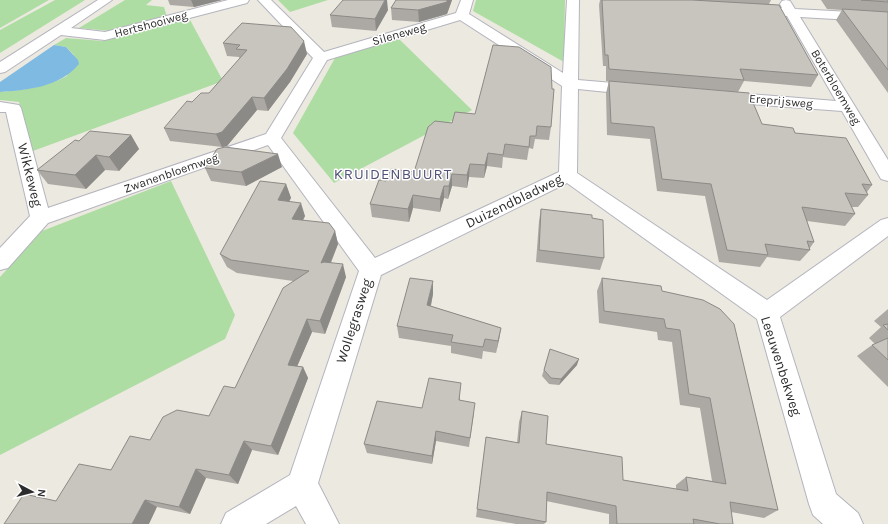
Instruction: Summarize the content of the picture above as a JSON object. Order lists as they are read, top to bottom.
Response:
{
  "streets": {
    "street": [
      "Hertshooiweg",
      "Sileneweg",
      "Boterbloemweg",
      "Ereprijsweg",
      "Zwanenbloemweg",
      "Wikkeweg",
      "Duizendbladweg",
      "Wollegrasweg",
      "Leeuwenbekweg"
    ]
  },
  "crossings": [
    ["Boterbloemweg", "Ereprijsweg"],
    ["Zwanenbloemweg", "Wikkeweg"],
    ["Zwanenbloemweg", "Wollegrasweg"],
    ["Duizendbladweg", "Wollegrasweg"],
    ["Duizendbladweg", "Leeuwenbekweg"]
  ],
  "districts": ["KRUIDENBUURT"],
  "north": "right"
}
